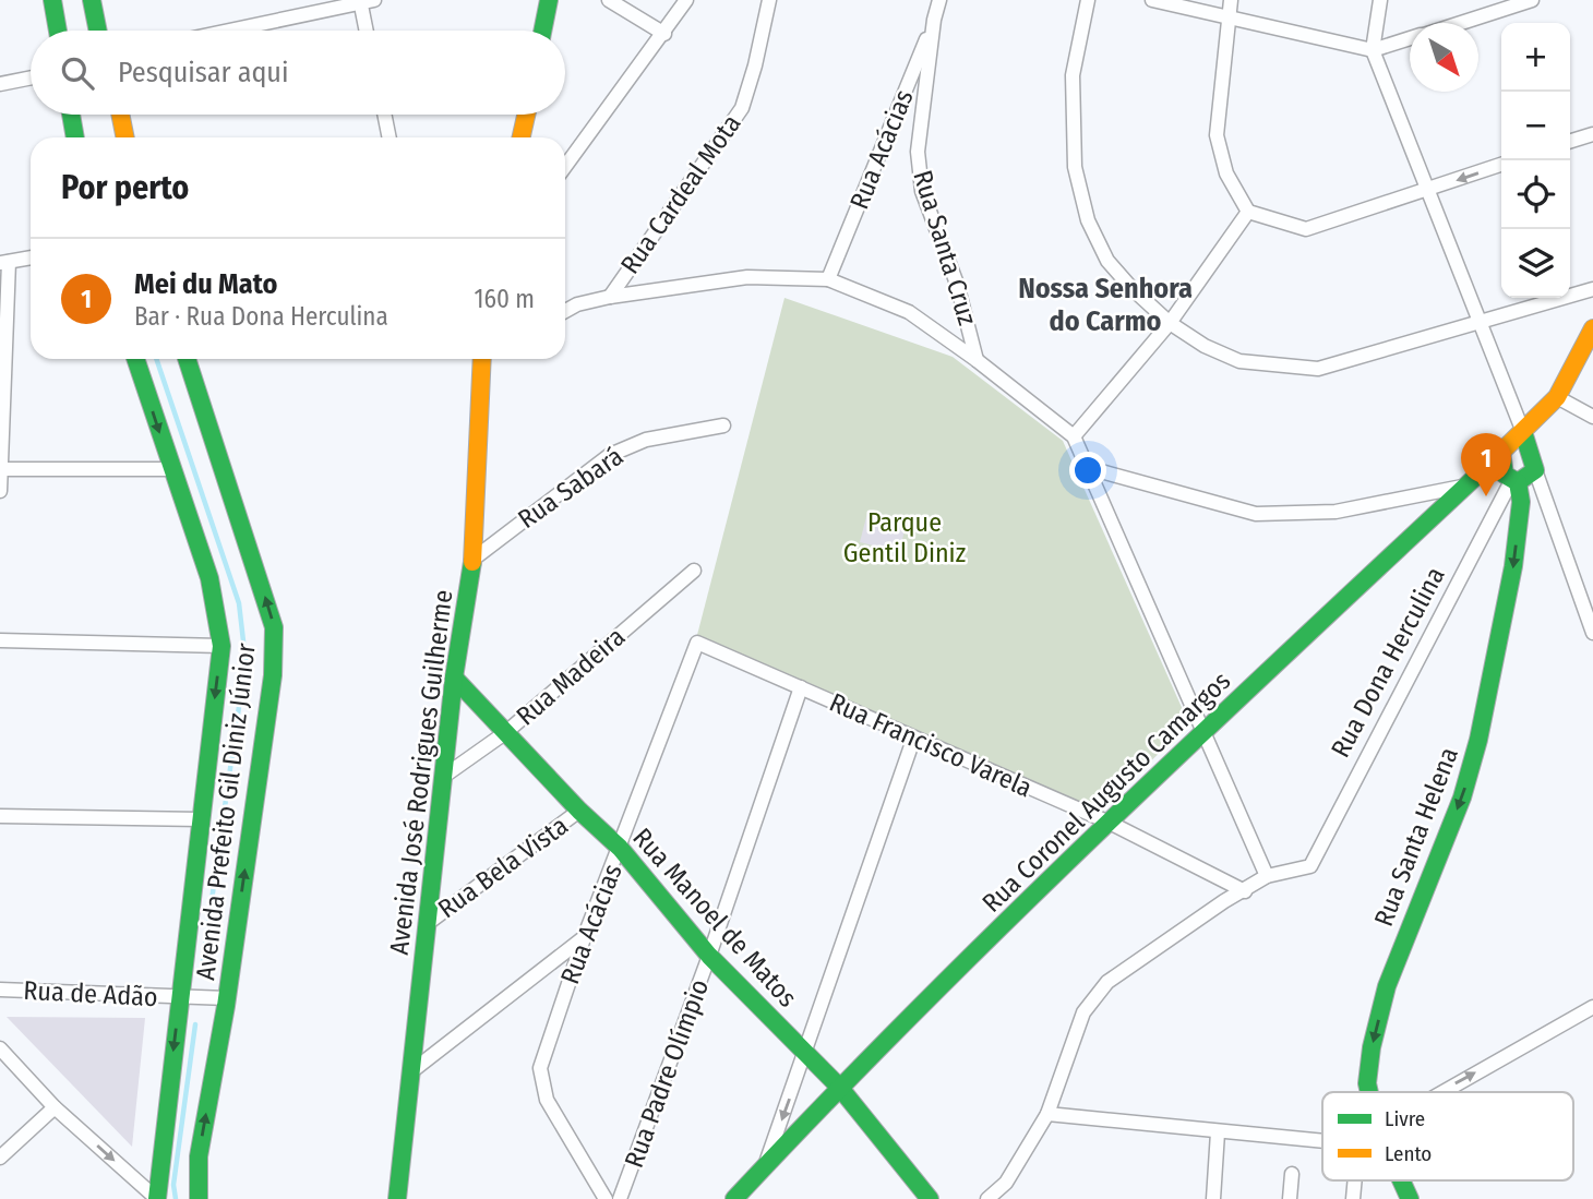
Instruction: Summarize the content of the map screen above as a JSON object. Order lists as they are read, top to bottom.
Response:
{
  "streets": {
    "street": [
      "Rua Acácias",
      "Rua Cardeal Mota",
      "Rua Santa Cruz",
      "Rua Sabará",
      "Rua Dona Herculina",
      "Rua Madeira",
      "Rua Francisco Varela",
      "Avenida José Rodrigues Guilherme",
      "Rua Coronel Augusto Camargos",
      "Avenida Prefeito Gil Diniz Júnior",
      "Rua Santa Helena",
      "Rua Bela Vista",
      "Rua Manoel de Matos",
      "Rua de Adão",
      "Rua Padre Olímpio"
    ]
  },
  "crossings": [
    ["Rua Acácias", "Rua Santa Cruz"],
    ["Rua Acácias", "Rua Francisco Varela"],
    ["Rua Acácias", "Rua Manoel de Matos"],
    ["Rua Sabará", "Avenida José Rodrigues Guilherme"],
    ["Rua Dona Herculina", "Rua Coronel Augusto Camargos"],
    ["Rua Dona Herculina", "Rua Santa Helena"],
    ["Rua Madeira", "Avenida José Rodrigues Guilherme"],
    ["Rua Madeira", "Rua Manoel de Matos"],
    ["Rua Francisco Varela", "Rua Coronel Augusto Camargos"],
    ["Rua Francisco Varela", "Rua Padre Olímpio"],
    ["Avenida José Rodrigues Guilherme", "Rua Bela Vista"],
    ["Avenida José Rodrigues Guilherme", "Rua Manoel de Matos"],
    ["Rua Coronel Augusto Camargos", "Rua Santa Helena"],
    ["Rua Coronel Augusto Camargos", "Rua Manoel de Matos"],
    ["Avenida Prefeito Gil Diniz Júnior", "Rua de Adão"],
    ["Rua Bela Vista", "Rua Manoel de Matos"],
    ["Rua Manoel de Matos", "Rua Padre Olímpio"]
  ],
  "one_way": ["Rua Santa Helena"],
  "districts": ["Nossa Senhora do Carmo"],
  "parks": ["Parque Gentil Diniz"],
  "legend": ["Livre", "Lento"],
  "north": "bottom right",
  "page": {
    "map_buttons": ["+", "−"],
    "search": "Pesquisar aqui",
    "heading": "Por perto",
    "list": [
      {
        "mark": "1",
        "name": "Mei du Mato",
        "note": "Bar · Rua Dona Herculina",
        "value": "160 m"
      }
    ],
    "pins": "1"
  }
}
